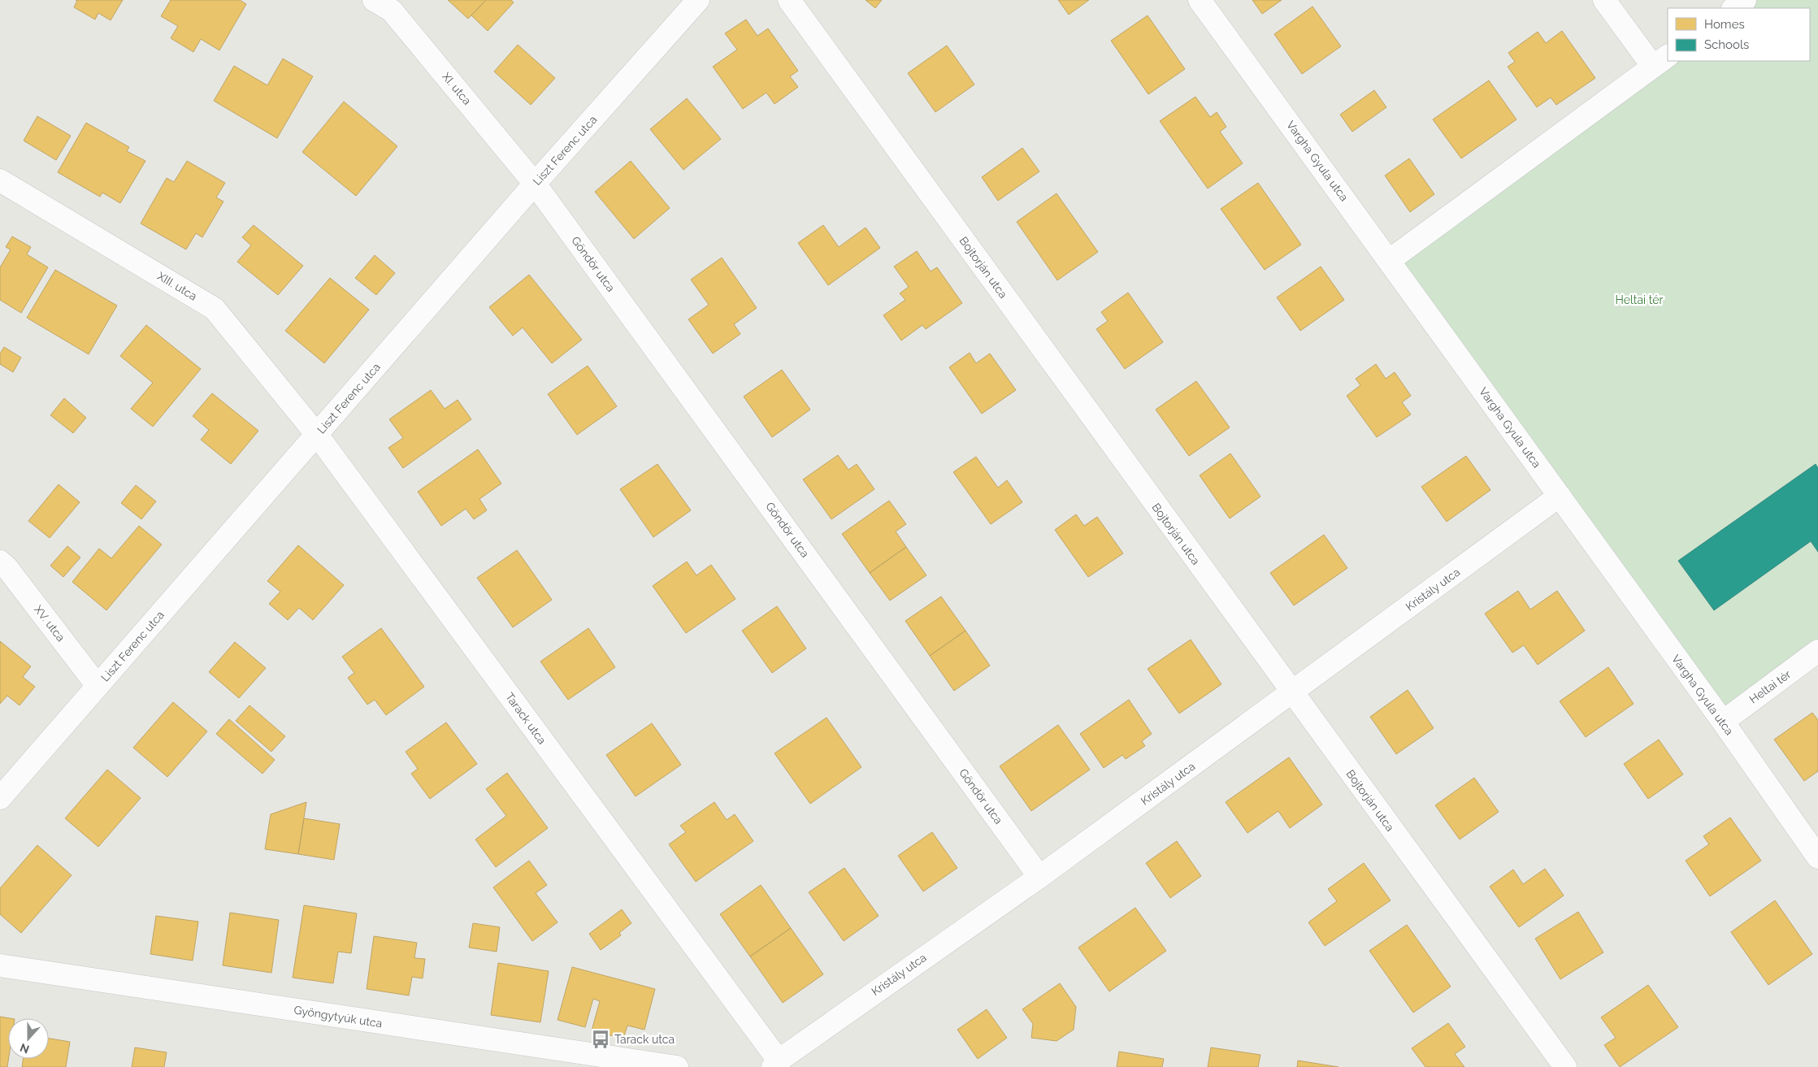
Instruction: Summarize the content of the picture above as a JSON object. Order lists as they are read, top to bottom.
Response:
{
  "streets": {
    "street": [
      "XI. utca",
      "Liszt Ferenc utca",
      "Vargha Gyula utca",
      "Göndör utca",
      "Bojtorján utca",
      "XIII. utca",
      "Kristály utca",
      "XV. utca",
      "Heltai tér",
      "Tarack utca",
      "Gyöngytyúk utca"
    ]
  },
  "crossings": [
    ["XI. utca", "Liszt Ferenc utca"],
    ["XI. utca", "Göndör utca"],
    ["Liszt Ferenc utca", "Göndör utca"],
    ["Liszt Ferenc utca", "XIII. utca"],
    ["Liszt Ferenc utca", "XV. utca"],
    ["Liszt Ferenc utca", "Tarack utca"],
    ["Vargha Gyula utca", "Kristály utca"],
    ["Vargha Gyula utca", "Heltai tér"],
    ["Göndör utca", "Kristály utca"],
    ["Bojtorján utca", "Kristály utca"],
    ["XIII. utca", "Tarack utca"],
    ["Kristály utca", "Tarack utca"]
  ],
  "parks": ["Heltai tér"],
  "places": {
    "bus stop": ["Tarack utca"]
  },
  "legend": ["Homes", "Schools"],
  "north": "bottom"
}
